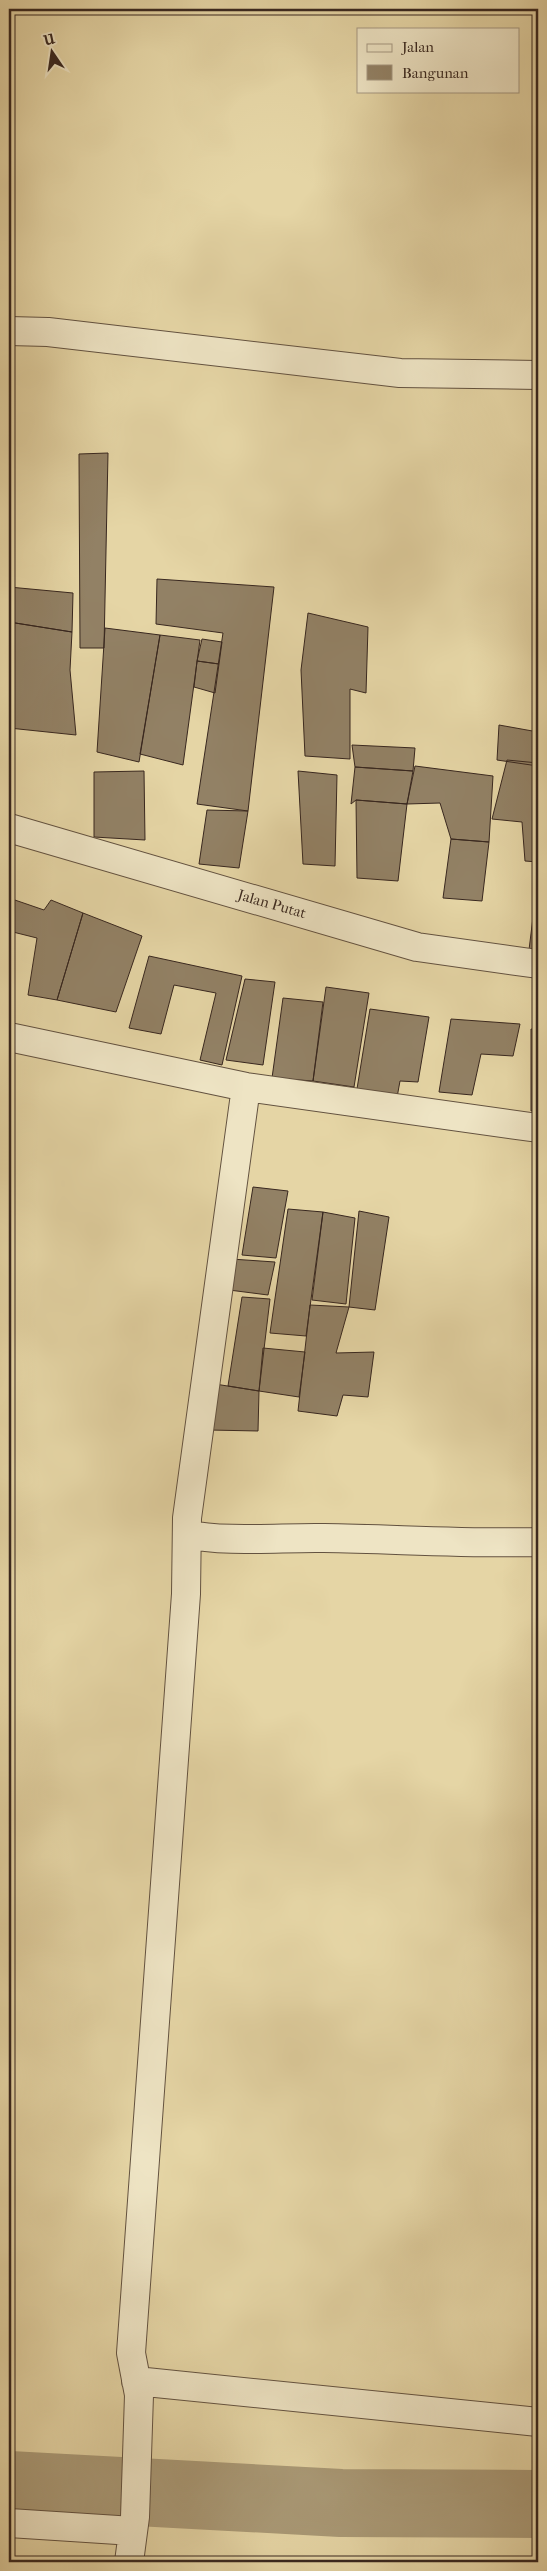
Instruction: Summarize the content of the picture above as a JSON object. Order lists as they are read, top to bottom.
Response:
{
  "streets": {
    "street": ["Jalan Putat"]
  },
  "legend": ["Jalan", "Bangunan"],
  "north": "top"
}
